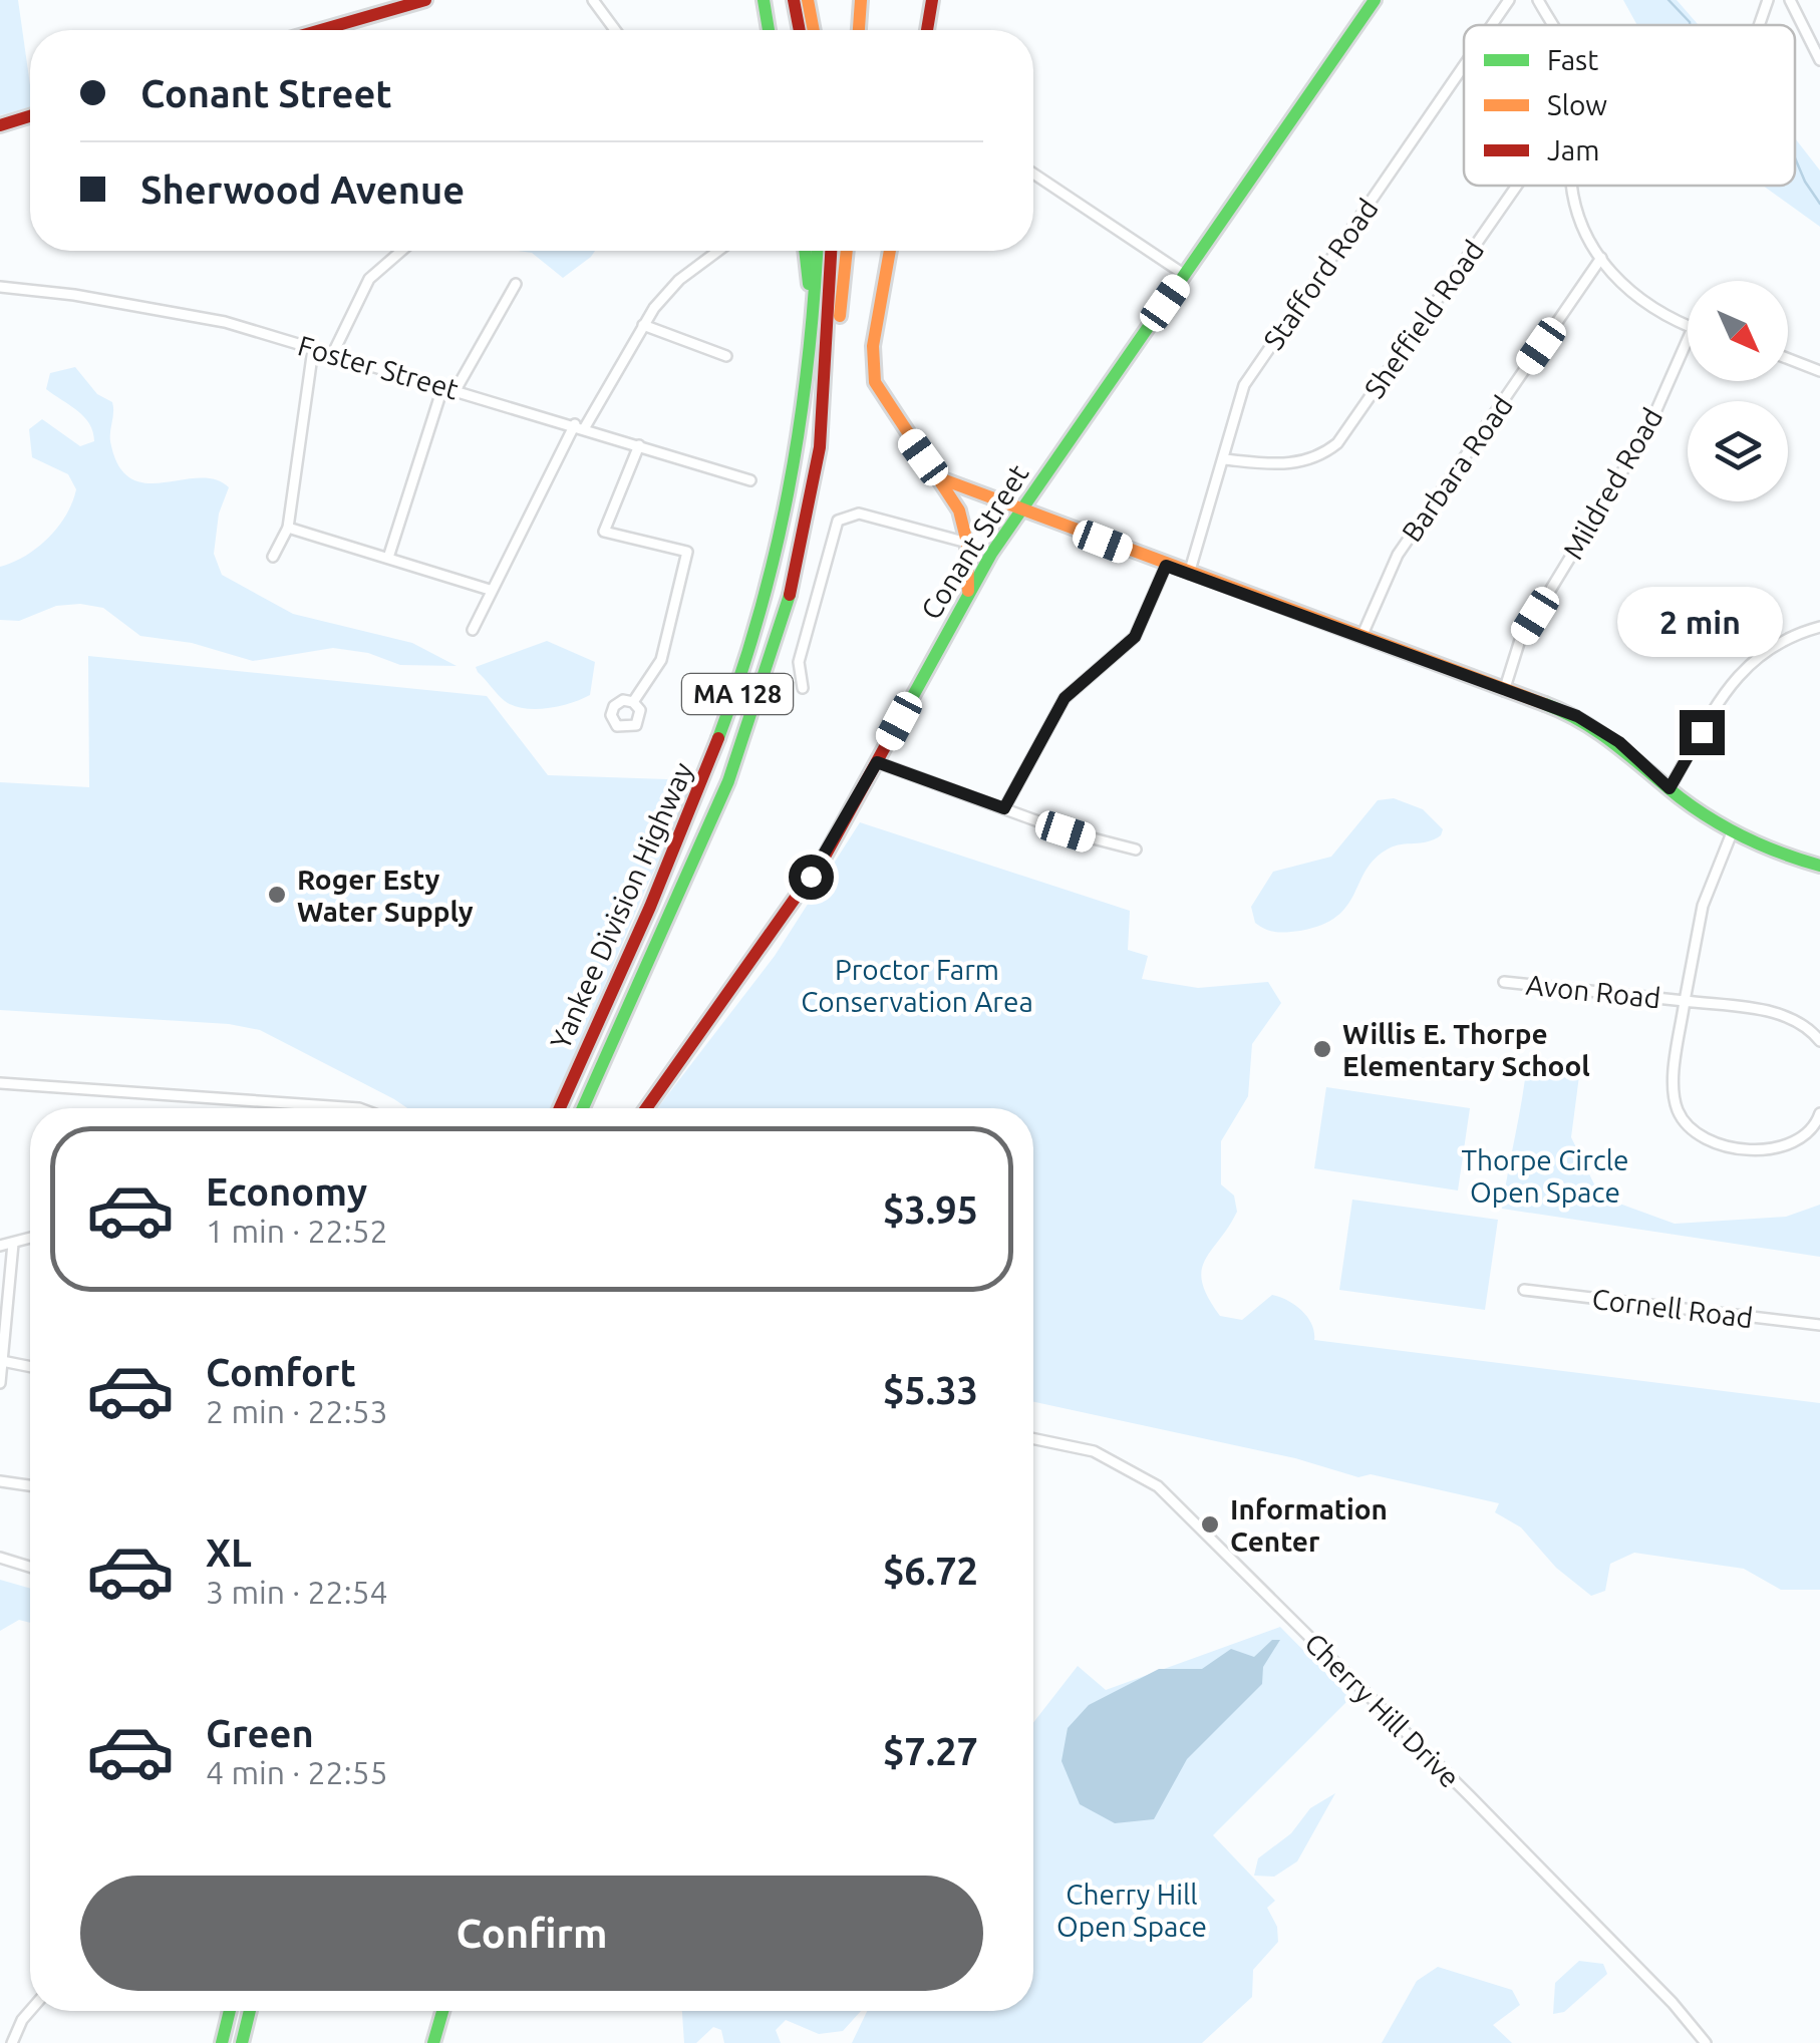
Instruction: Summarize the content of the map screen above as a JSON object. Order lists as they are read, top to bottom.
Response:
{
  "streets": {
    "main road": ["Conant Street", "MA 128", "Yankee Division Highway"],
    "street": [
      "Stafford Road",
      "Sheffield Road",
      "Foster Street",
      "Barbara Road",
      "Mildred Road",
      "Avon Road",
      "Cornell Road",
      "Cherry Hill Drive"
    ]
  },
  "crossings": [
    ["Stafford Road", "Sheffield Road"]
  ],
  "parks": ["Proctor Farm Conservation Area", "Thorpe Circle Open Space", "Cherry Hill Open Space"],
  "places": ["Roger Esty Water Supply", "Willis E. Thorpe Elementary School", "Information Center"],
  "legend": ["Fast", "Slow", "Jam"],
  "north": "bottom right",
  "page": {
    "banner": ["Conant Street", "Sherwood Avenue"],
    "bubble": "2 min",
    "list": [
      {
        "name": "Economy",
        "note": "1 min · 22:52",
        "value": "$3.95"
      },
      {
        "name": "Comfort",
        "note": "2 min · 22:53",
        "value": "$5.33"
      },
      {
        "name": "XL",
        "note": "3 min · 22:54",
        "value": "$6.72"
      },
      {
        "name": "Green",
        "note": "4 min · 22:55",
        "value": "$7.27"
      }
    ],
    "buttons": "Confirm"
  }
}
